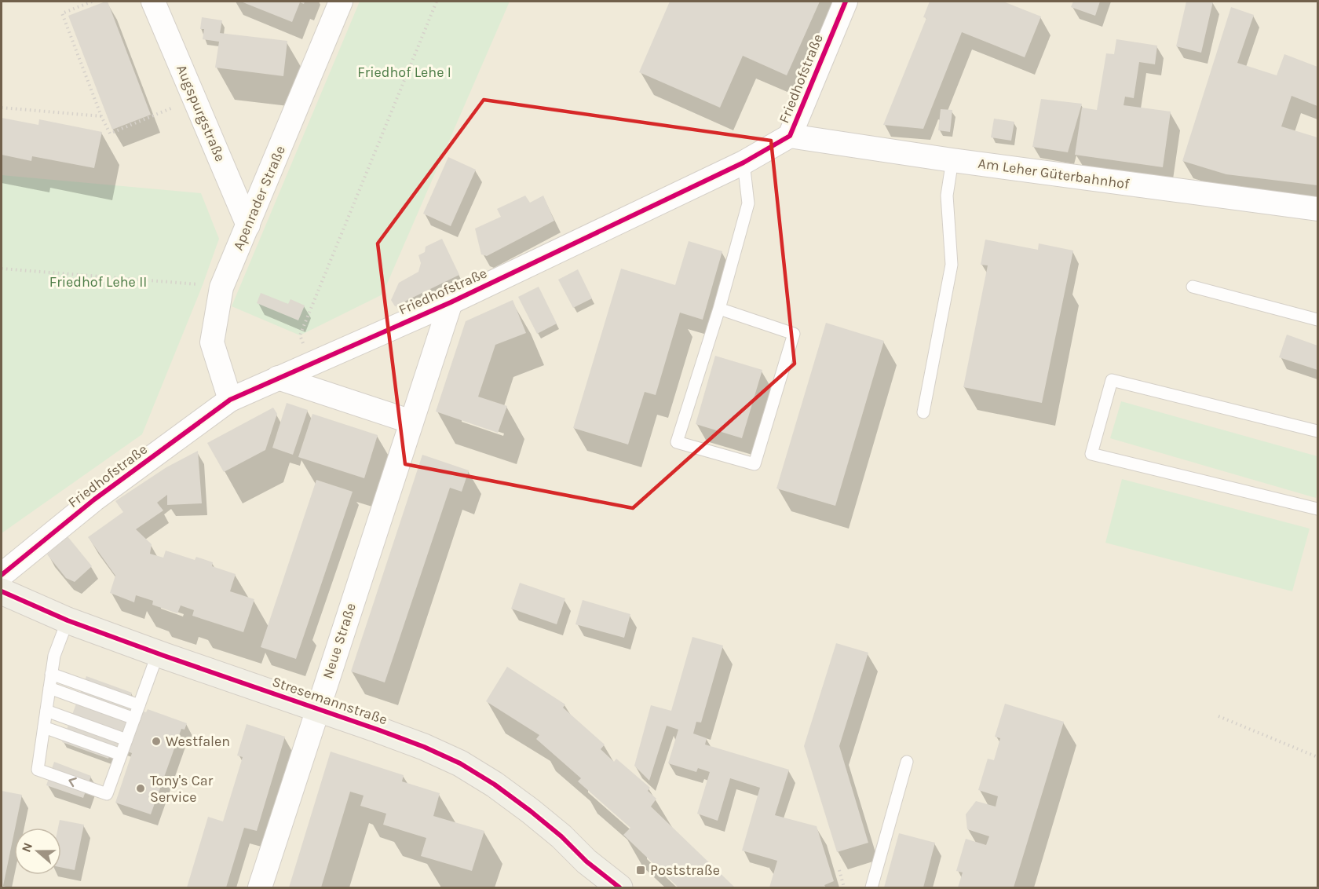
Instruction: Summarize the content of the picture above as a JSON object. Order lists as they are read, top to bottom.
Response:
{
  "streets": {
    "main road": ["Stresemannstraße"],
    "street": [
      "Friedhofstraße",
      "Augspurgstraße",
      "Am Leher Güterbahnhof",
      "Apenrader Straße",
      "Neue Straße"
    ]
  },
  "crossings": [
    ["Friedhofstraße", "Am Leher Güterbahnhof"],
    ["Friedhofstraße", "Apenrader Straße"],
    ["Friedhofstraße", "Neue Straße"],
    ["Augspurgstraße", "Apenrader Straße"],
    ["Neue Straße", "Stresemannstraße"]
  ],
  "parks": ["Friedhof Lehe I", "Friedhof Lehe II"],
  "places": {
    "other": ["Westfalen", "Tony's Car Service"],
    "transit": ["Poststraße"]
  },
  "north": "left"
}
